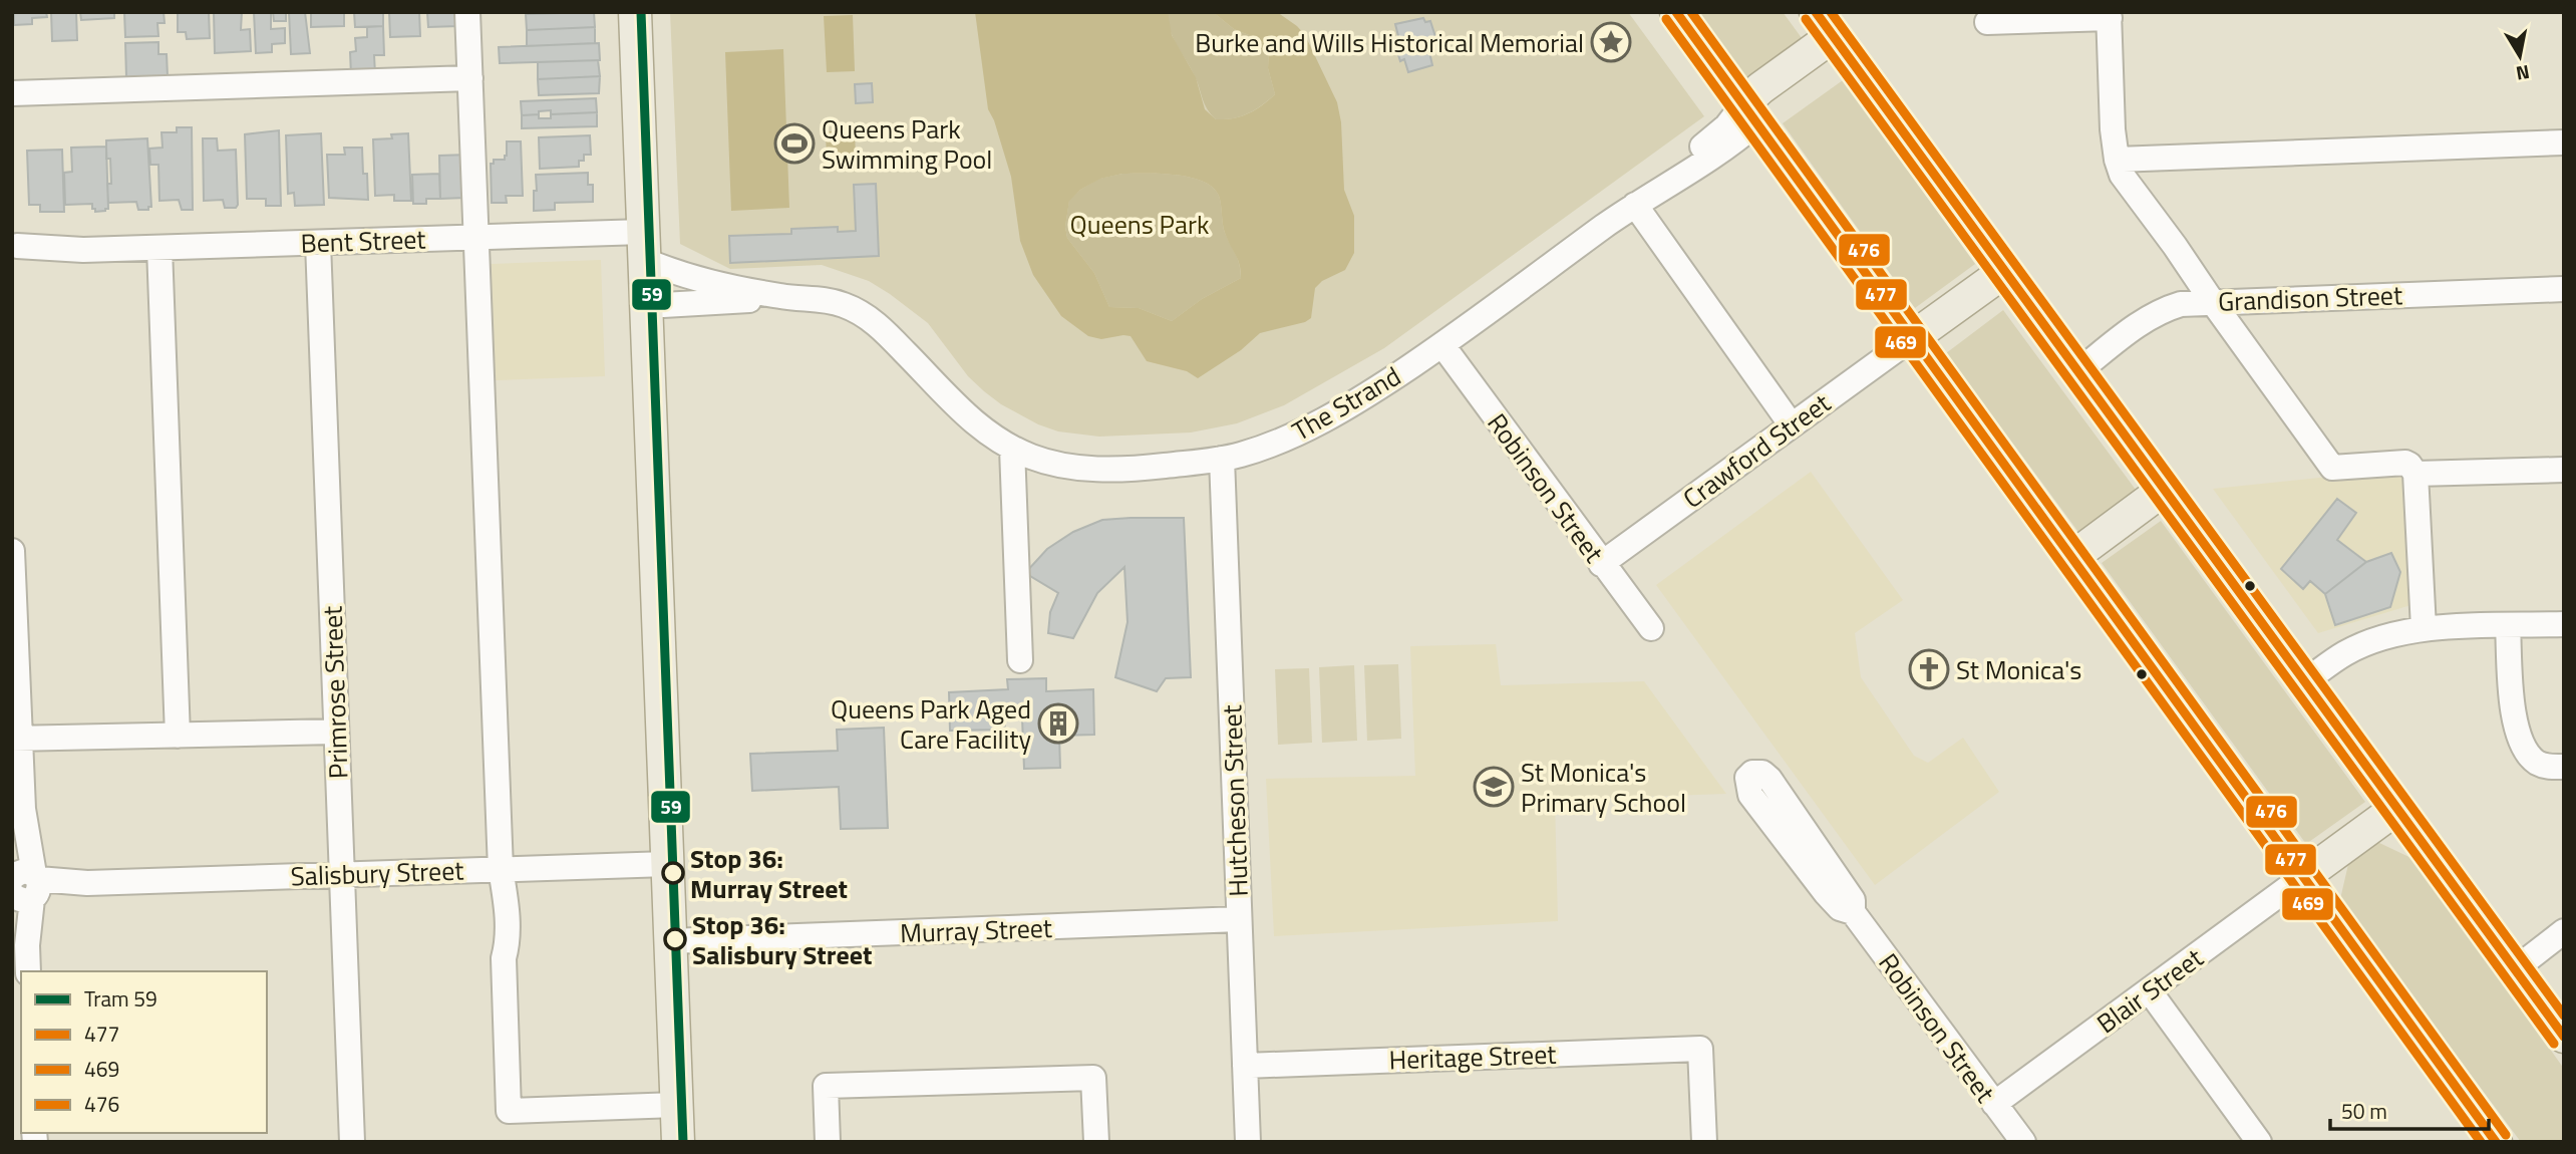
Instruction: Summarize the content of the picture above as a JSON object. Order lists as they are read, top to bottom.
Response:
{
  "streets": {
    "street": [
      "Bent Street",
      "Grandison Street",
      "The Strand",
      "Crawford Street",
      "Robinson Street",
      "Primrose Street",
      "Hutcheson Street",
      "Salisbury Street",
      "Murray Street",
      "Blair Street",
      "Heritage Street"
    ]
  },
  "crossings": [
    ["Bent Street", "The Strand"],
    ["Bent Street", "Primrose Street"],
    ["The Strand", "Robinson Street"],
    ["The Strand", "Hutcheson Street"],
    ["Crawford Street", "Robinson Street"],
    ["Robinson Street", "Blair Street"],
    ["Primrose Street", "Salisbury Street"],
    ["Hutcheson Street", "Murray Street"],
    ["Hutcheson Street", "Heritage Street"]
  ],
  "parks": ["Queens Park"],
  "places": {
    "place": ["Burke and Wills Historical Memorial"],
    "sports": ["Queens Park Swimming Pool"],
    "church": ["St Monica's"],
    "building": ["Queens Park Aged Care Facility"],
    "school or university": ["St Monica's Primary School"],
    "other": ["Stop 36: Murray Street", "Stop 36: Salisbury Street"]
  },
  "lines": [
    "tram line 59",
    "transit line 477",
    "transit line 476",
    "transit line 469"
  ],
  "legend": [
    "Tram 59",
    "477",
    "469",
    "476"
  ],
  "scale_bar": "50 m",
  "north": "bottom"
}
